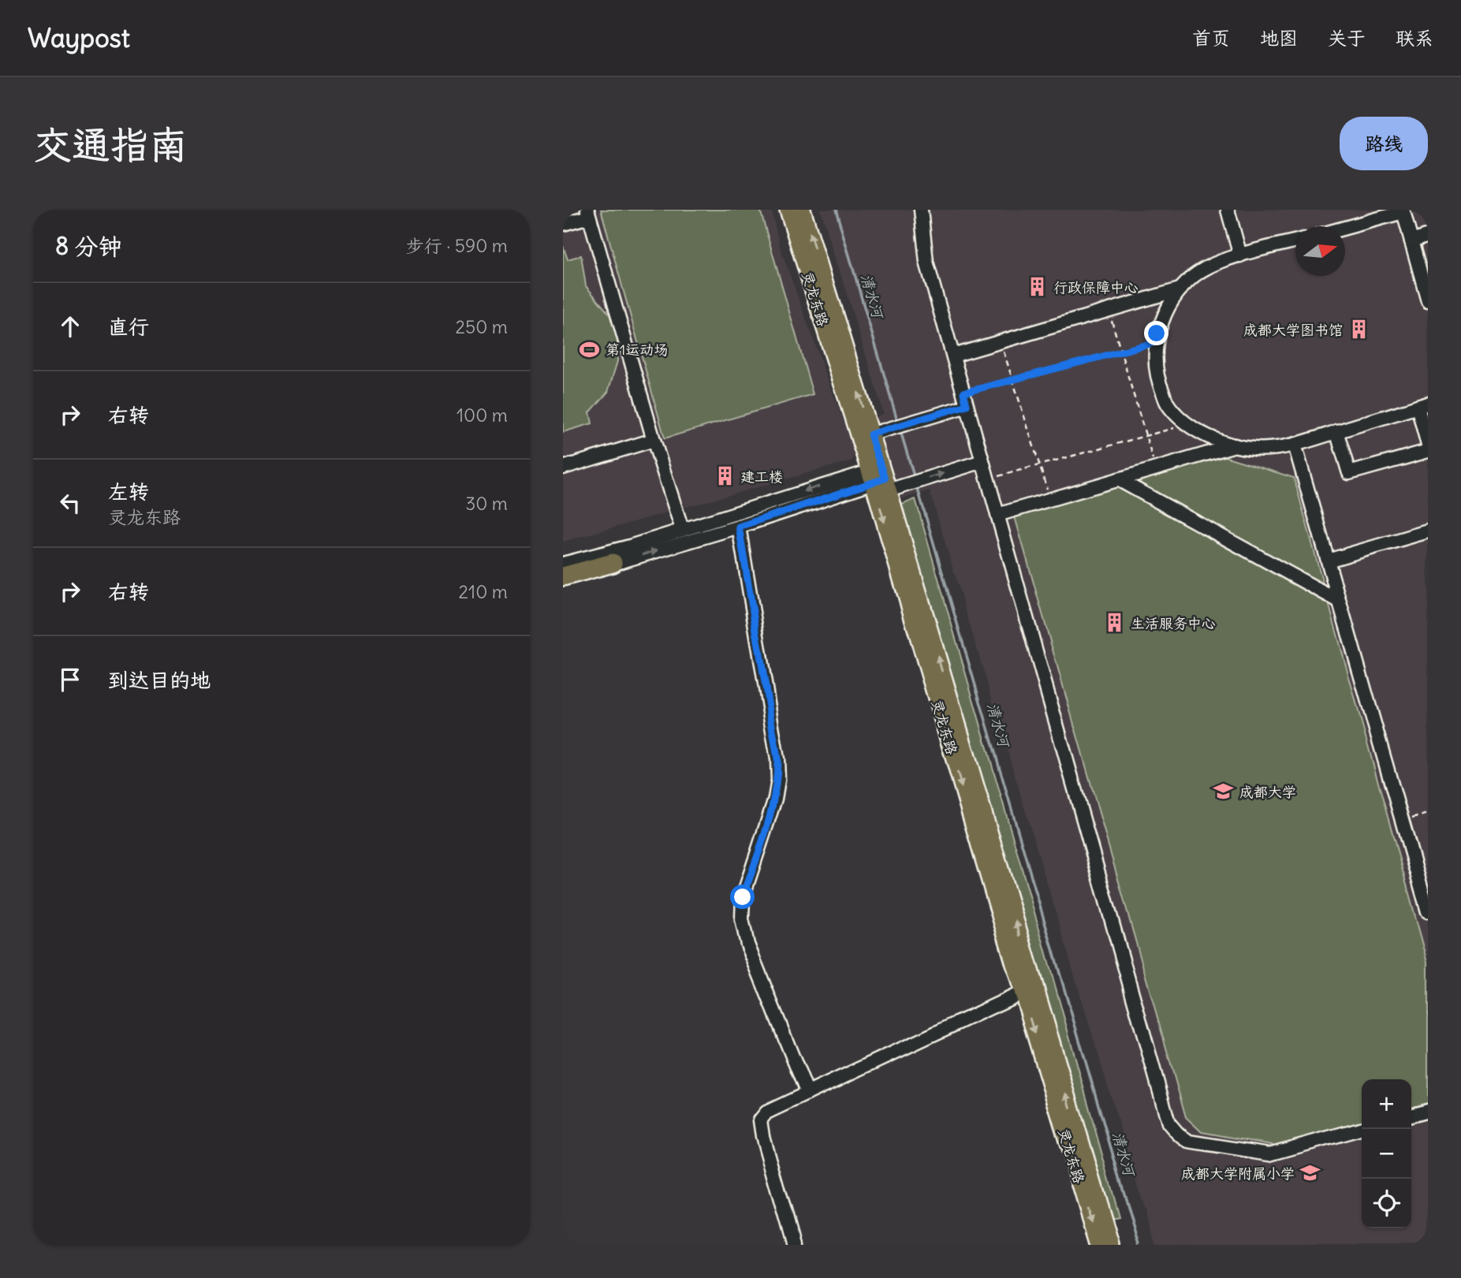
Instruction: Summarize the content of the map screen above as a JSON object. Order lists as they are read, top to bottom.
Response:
{
  "streets": {
    "main road": ["灵龙东路"]
  },
  "water": ["清水河"],
  "places": {
    "building": [
      "行政保障中心",
      "成都大学图书馆",
      "建工楼",
      "生活服务中心"
    ],
    "sports": ["第1运动场"],
    "school or university": ["成都大学", "成都大学附属小学"]
  },
  "north": "right",
  "page": {
    "header": "Waypost",
    "nav": [
      "首页",
      "地图",
      "关于",
      "联系"
    ],
    "buttons": "路线",
    "title": "交通指南",
    "heading": ["8 分钟", "步行 · 590 m"],
    "list": [
      ["直行", "250 m"],
      ["右转", "100 m"],
      ["左转", "灵龙东路", "30 m"],
      ["右转", "210 m"],
      "到达目的地"
    ],
    "map_buttons": ["+", "−"]
  }
}
